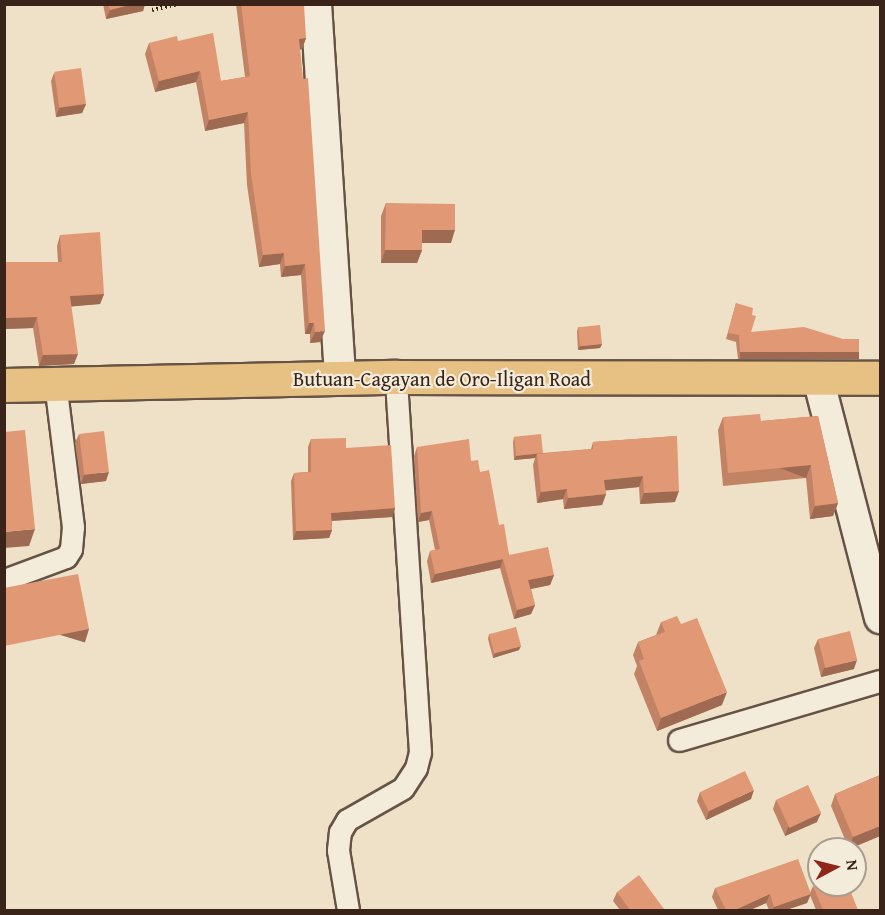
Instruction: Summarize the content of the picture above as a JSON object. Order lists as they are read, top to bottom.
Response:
{
  "streets": {
    "highway": ["Butuan-Cagayan de Oro-Iligan Road"]
  },
  "north": "right"
}
